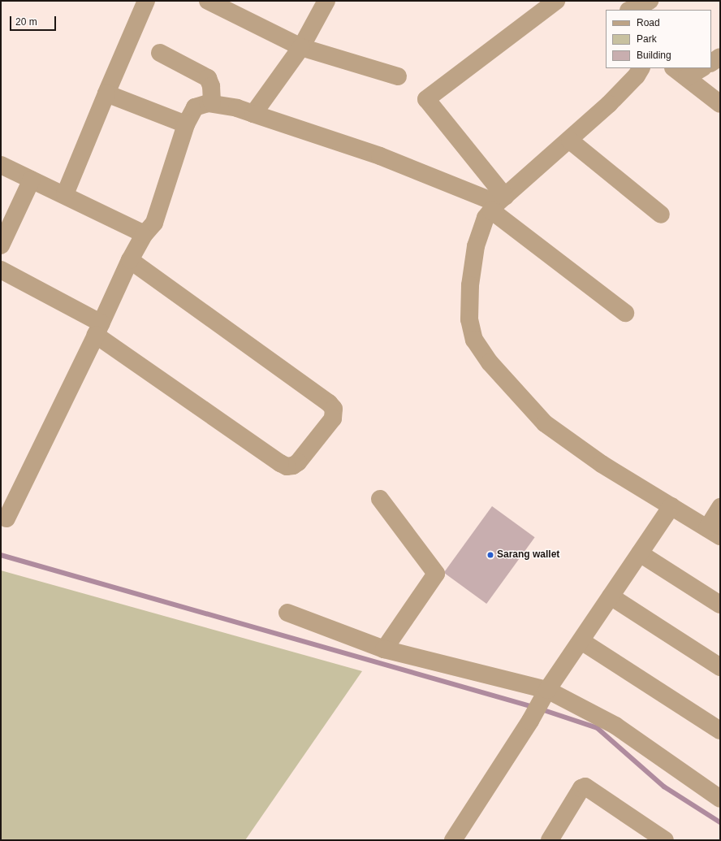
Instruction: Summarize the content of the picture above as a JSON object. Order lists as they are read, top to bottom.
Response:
{
  "places": ["Sarang wallet"],
  "legend": ["Road", "Park", "Building"],
  "scale_bar": "20 m"
}
